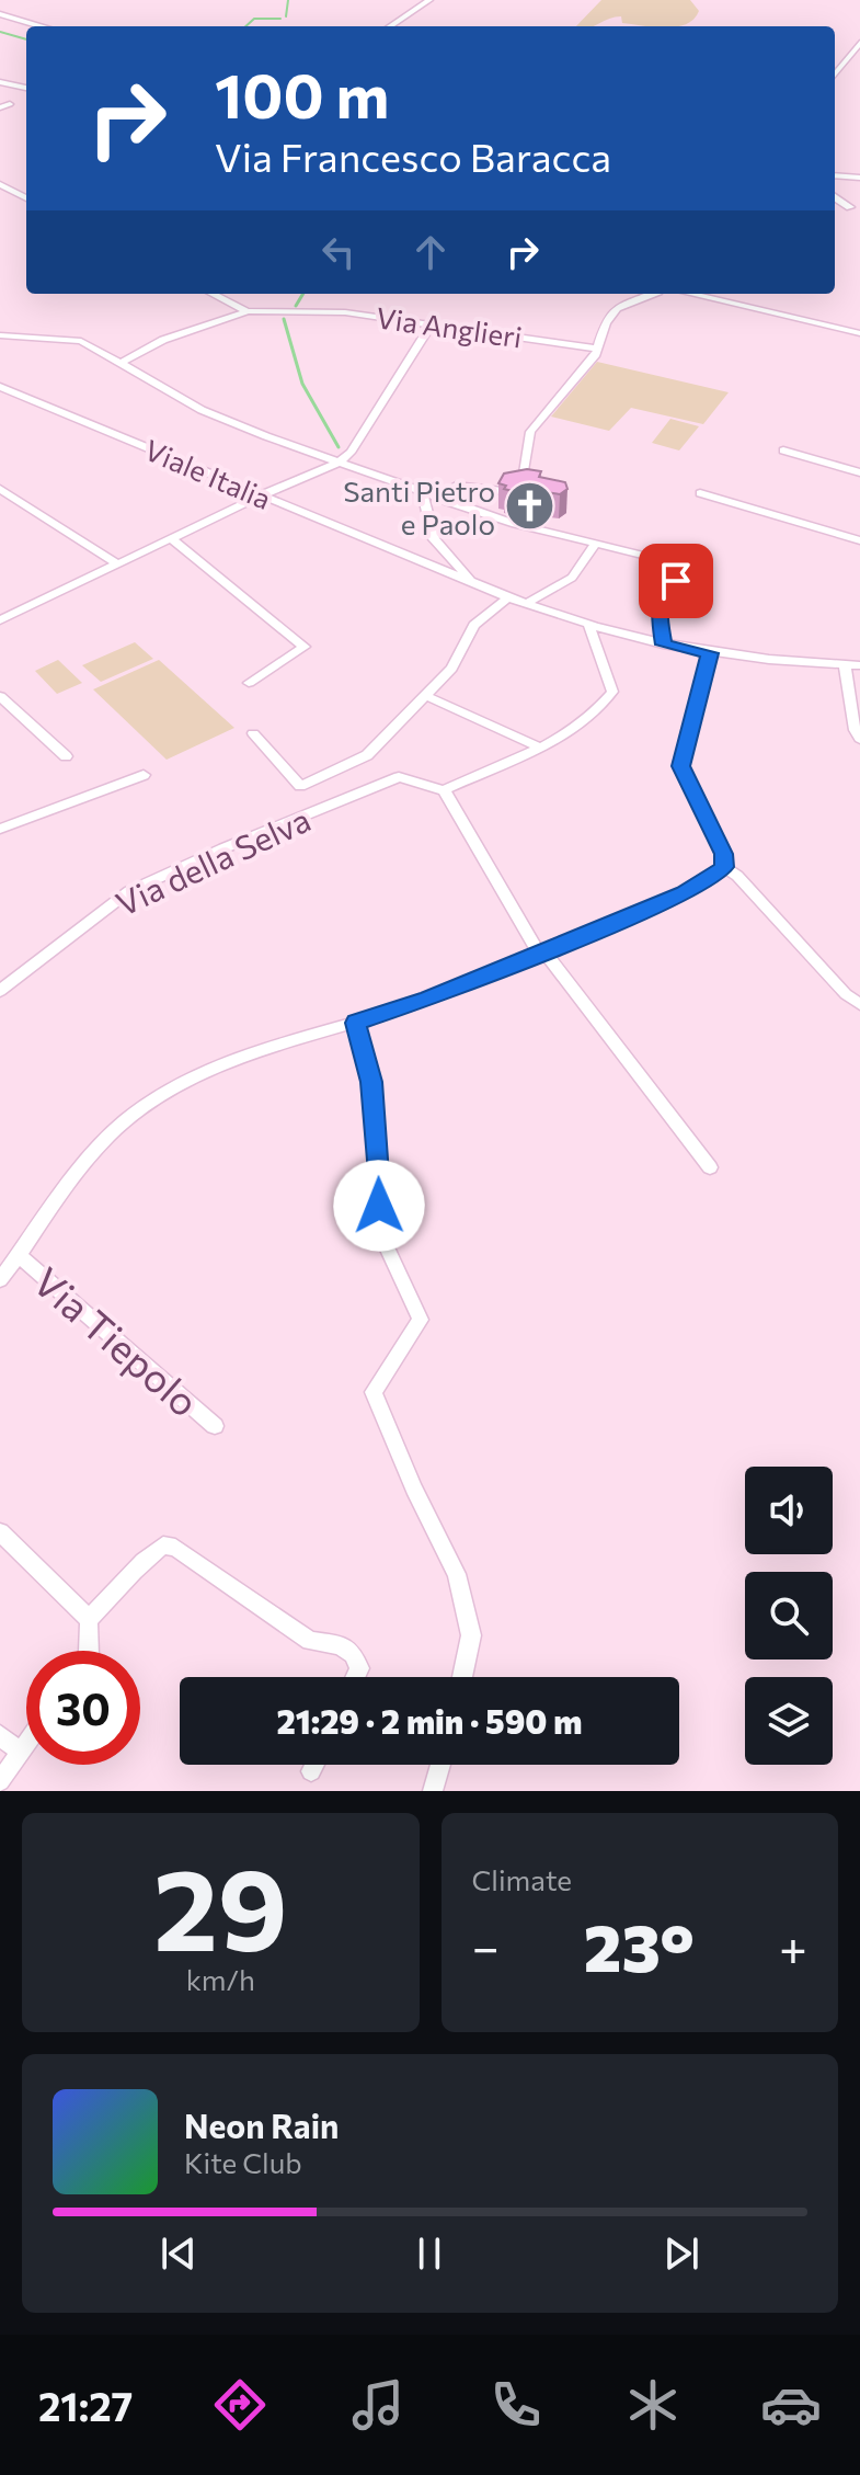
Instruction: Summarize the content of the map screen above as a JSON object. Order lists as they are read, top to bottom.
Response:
{
  "streets": {
    "street": [
      "Via Anglieri",
      "Viale Italia",
      "Via della Selva",
      "Via Tiepolo"
    ]
  },
  "places": {
    "church": ["Santi Pietro e Paolo"]
  },
  "page": {
    "turn": ["100 m", "Via Francesco Baracca"],
    "limit": "30",
    "trip": "21:29 · 2 min · 590 m",
    "tile": [
      ["29", "km/h"],
      "Climate"
    ],
    "heat": ["−", "23°", "+"],
    "song": ["Neon Rain", "Kite Club"],
    "tabs": "21:27"
  }
}
